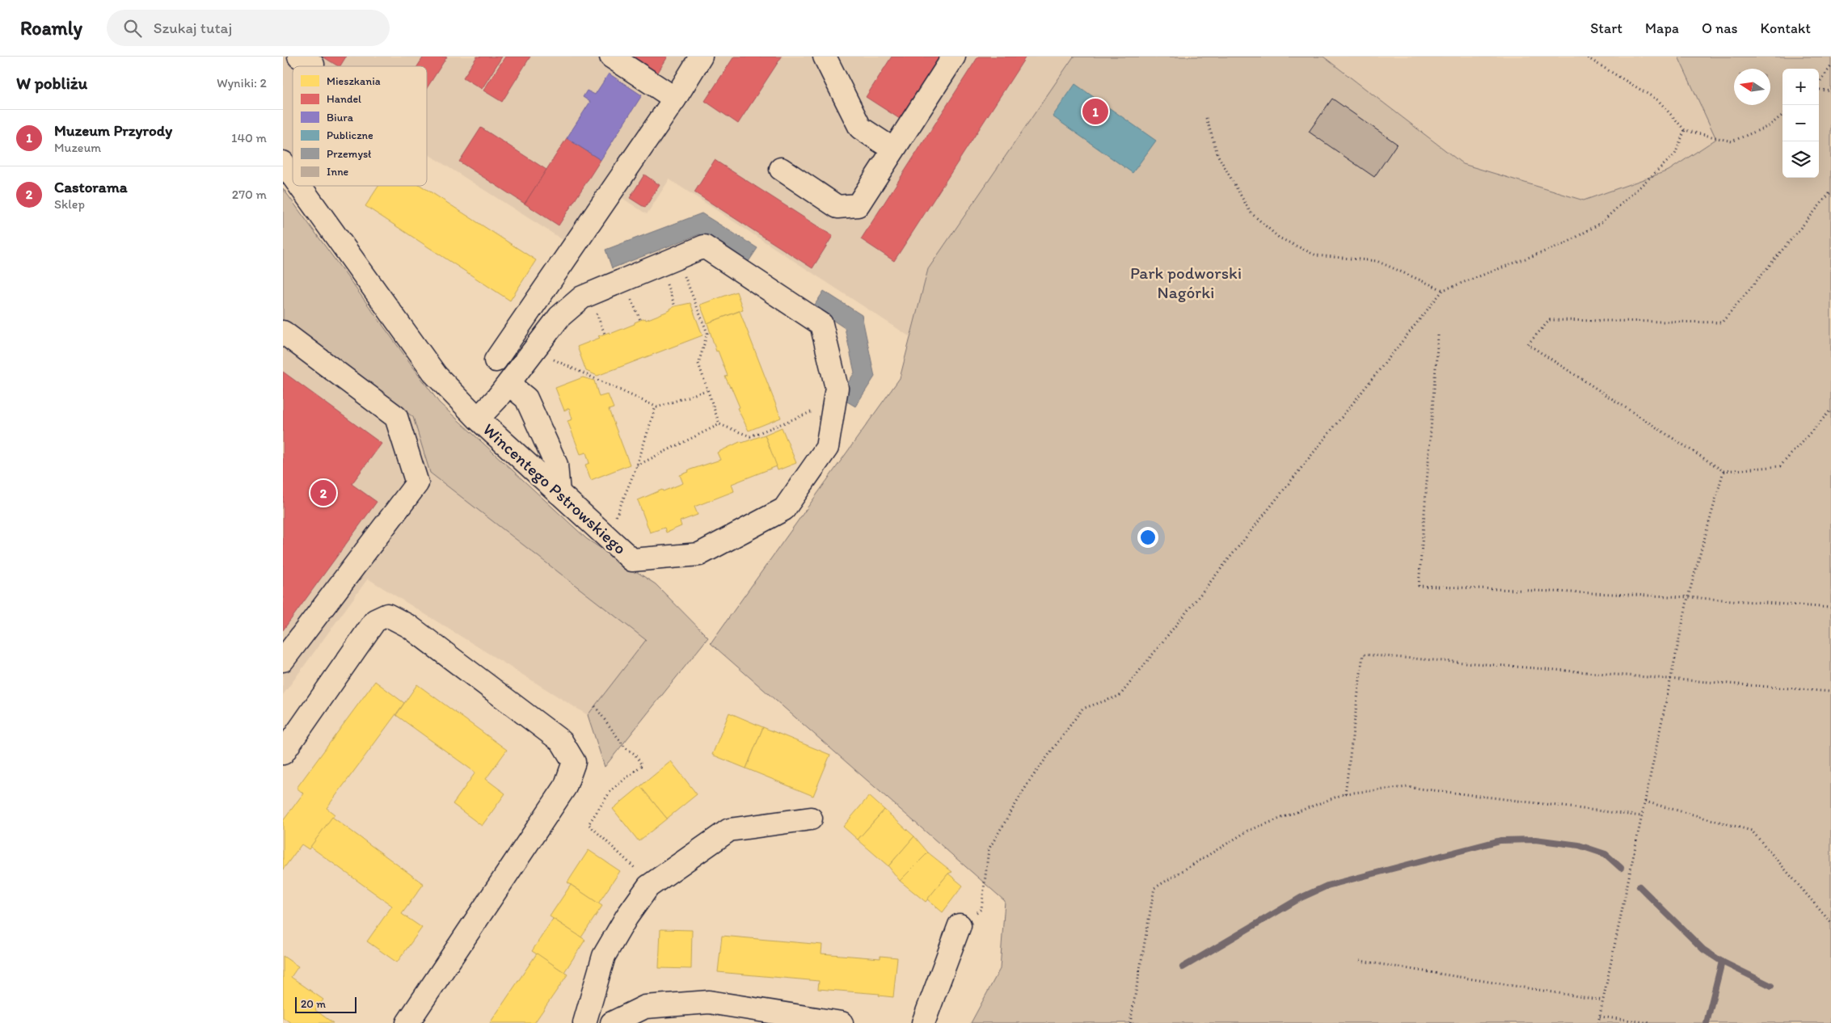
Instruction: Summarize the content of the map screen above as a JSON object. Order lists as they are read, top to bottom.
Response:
{
  "streets": {
    "street": ["Wincentego Pstrowskiego"]
  },
  "parks": ["Park podworski Nagórki"],
  "legend": [
    "Mieszkania",
    "Handel",
    "Biura",
    "Publiczne",
    "Przemysł",
    "Inne"
  ],
  "scale_bar": "20 m",
  "north": "left",
  "page": {
    "header": "Roamly",
    "search": "Szukaj tutaj",
    "nav": [
      "Start",
      "Mapa",
      "O nas",
      "Kontakt"
    ],
    "heading": ["W pobliżu", "Wyniki: 2"],
    "map_buttons": ["+", "−"],
    "pins": ["1", "2"],
    "list": [
      {
        "mark": "1",
        "name": "Muzeum Przyrody",
        "note": "Muzeum",
        "value": "140 m"
      },
      {
        "mark": "2",
        "name": "Castorama",
        "note": "Sklep",
        "value": "270 m"
      }
    ],
    "scale": "20 m"
  }
}
